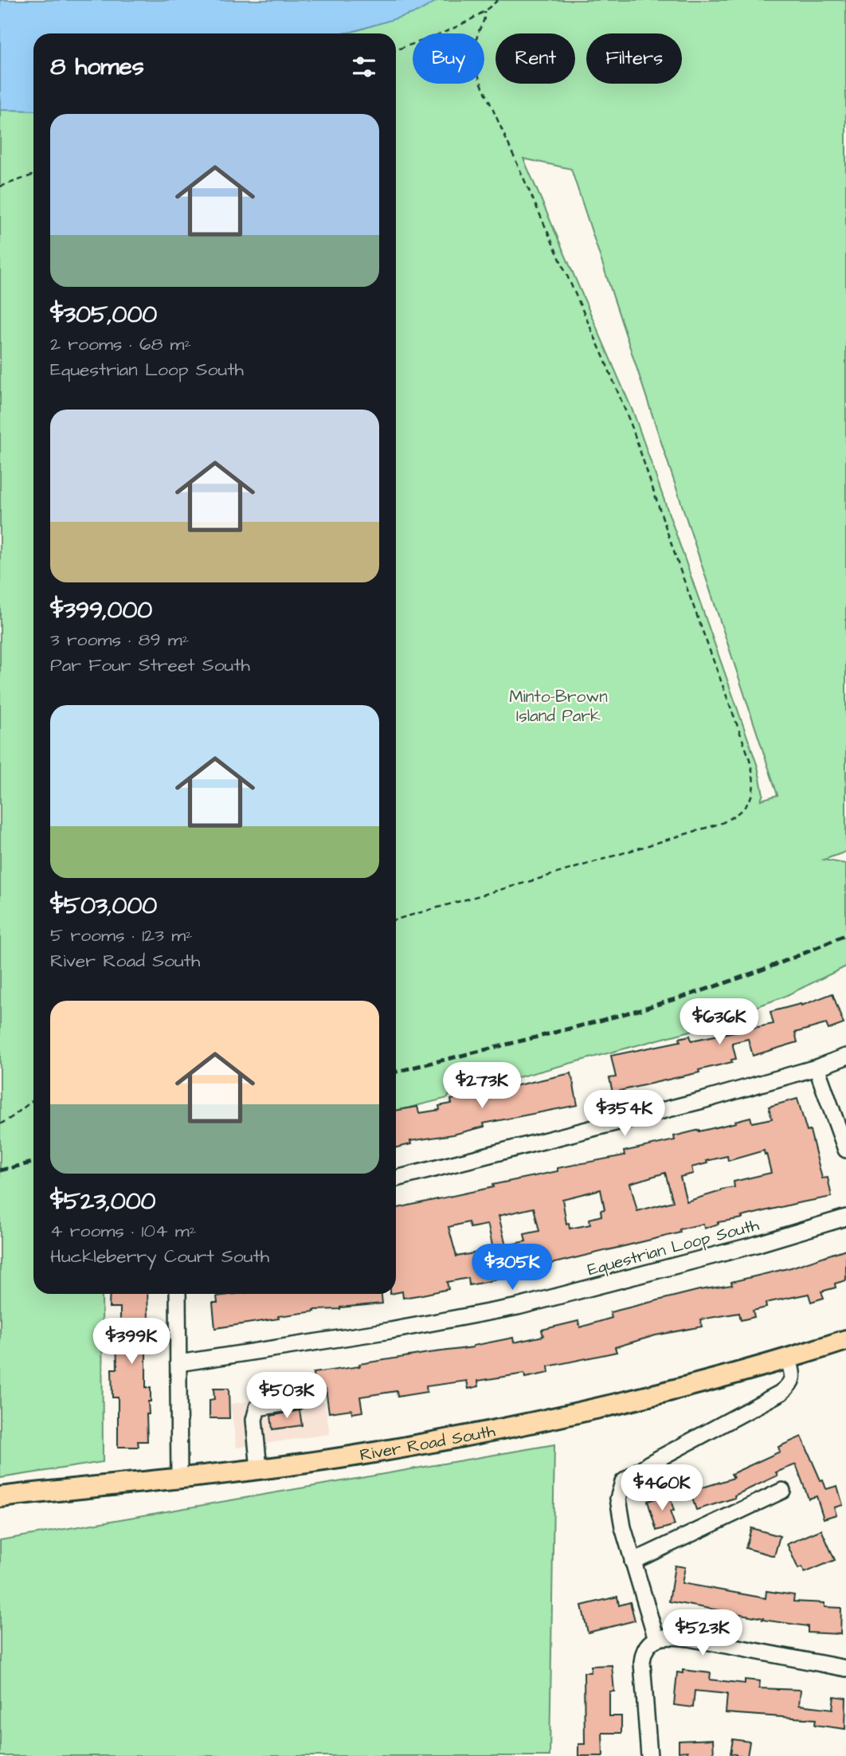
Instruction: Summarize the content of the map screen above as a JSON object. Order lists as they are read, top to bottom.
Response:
{
  "streets": {
    "main road": ["River Road South"],
    "street": ["Equestrian Loop South"]
  },
  "parks": ["Minto-Brown Island Park"],
  "page": {
    "chip": ["Buy", "Rent", "Filters"],
    "heading": "8 homes",
    "list": [
      {
        "name": "$305,000",
        "note": "2 rooms · 68 m² · Equestrian Loop South"
      },
      {
        "name": "$399,000",
        "note": "3 rooms · 89 m² · Par Four Street South"
      },
      {
        "name": "$503,000",
        "note": "5 rooms · 123 m² · River Road South"
      },
      {
        "name": "$523,000",
        "note": "4 rooms · 104 m² · Huckleberry Court South"
      }
    ],
    "price": [
      "$636K",
      "$273K",
      "$354K",
      "$305K",
      "$399K",
      "$503K",
      "$460K",
      "$523K"
    ]
  }
}
